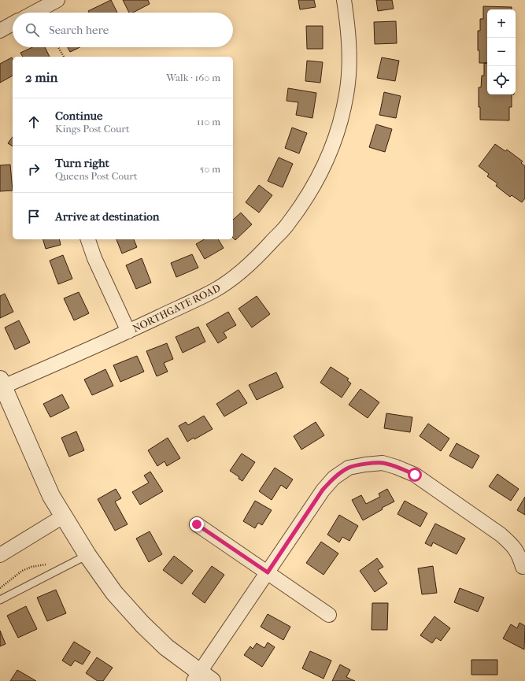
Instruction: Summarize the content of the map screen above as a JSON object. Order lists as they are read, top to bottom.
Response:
{
  "streets": {
    "street": ["NORTHGATE ROAD"]
  },
  "page": {
    "map_buttons": ["+", "−"],
    "search": "Search here",
    "heading": ["2 min", "Walk · 160 m"],
    "list": [
      ["Continue", "Kings Post Court", "110 m"],
      ["Turn right", "Queens Post Court", "50 m"],
      "Arrive at destination"
    ]
  }
}
